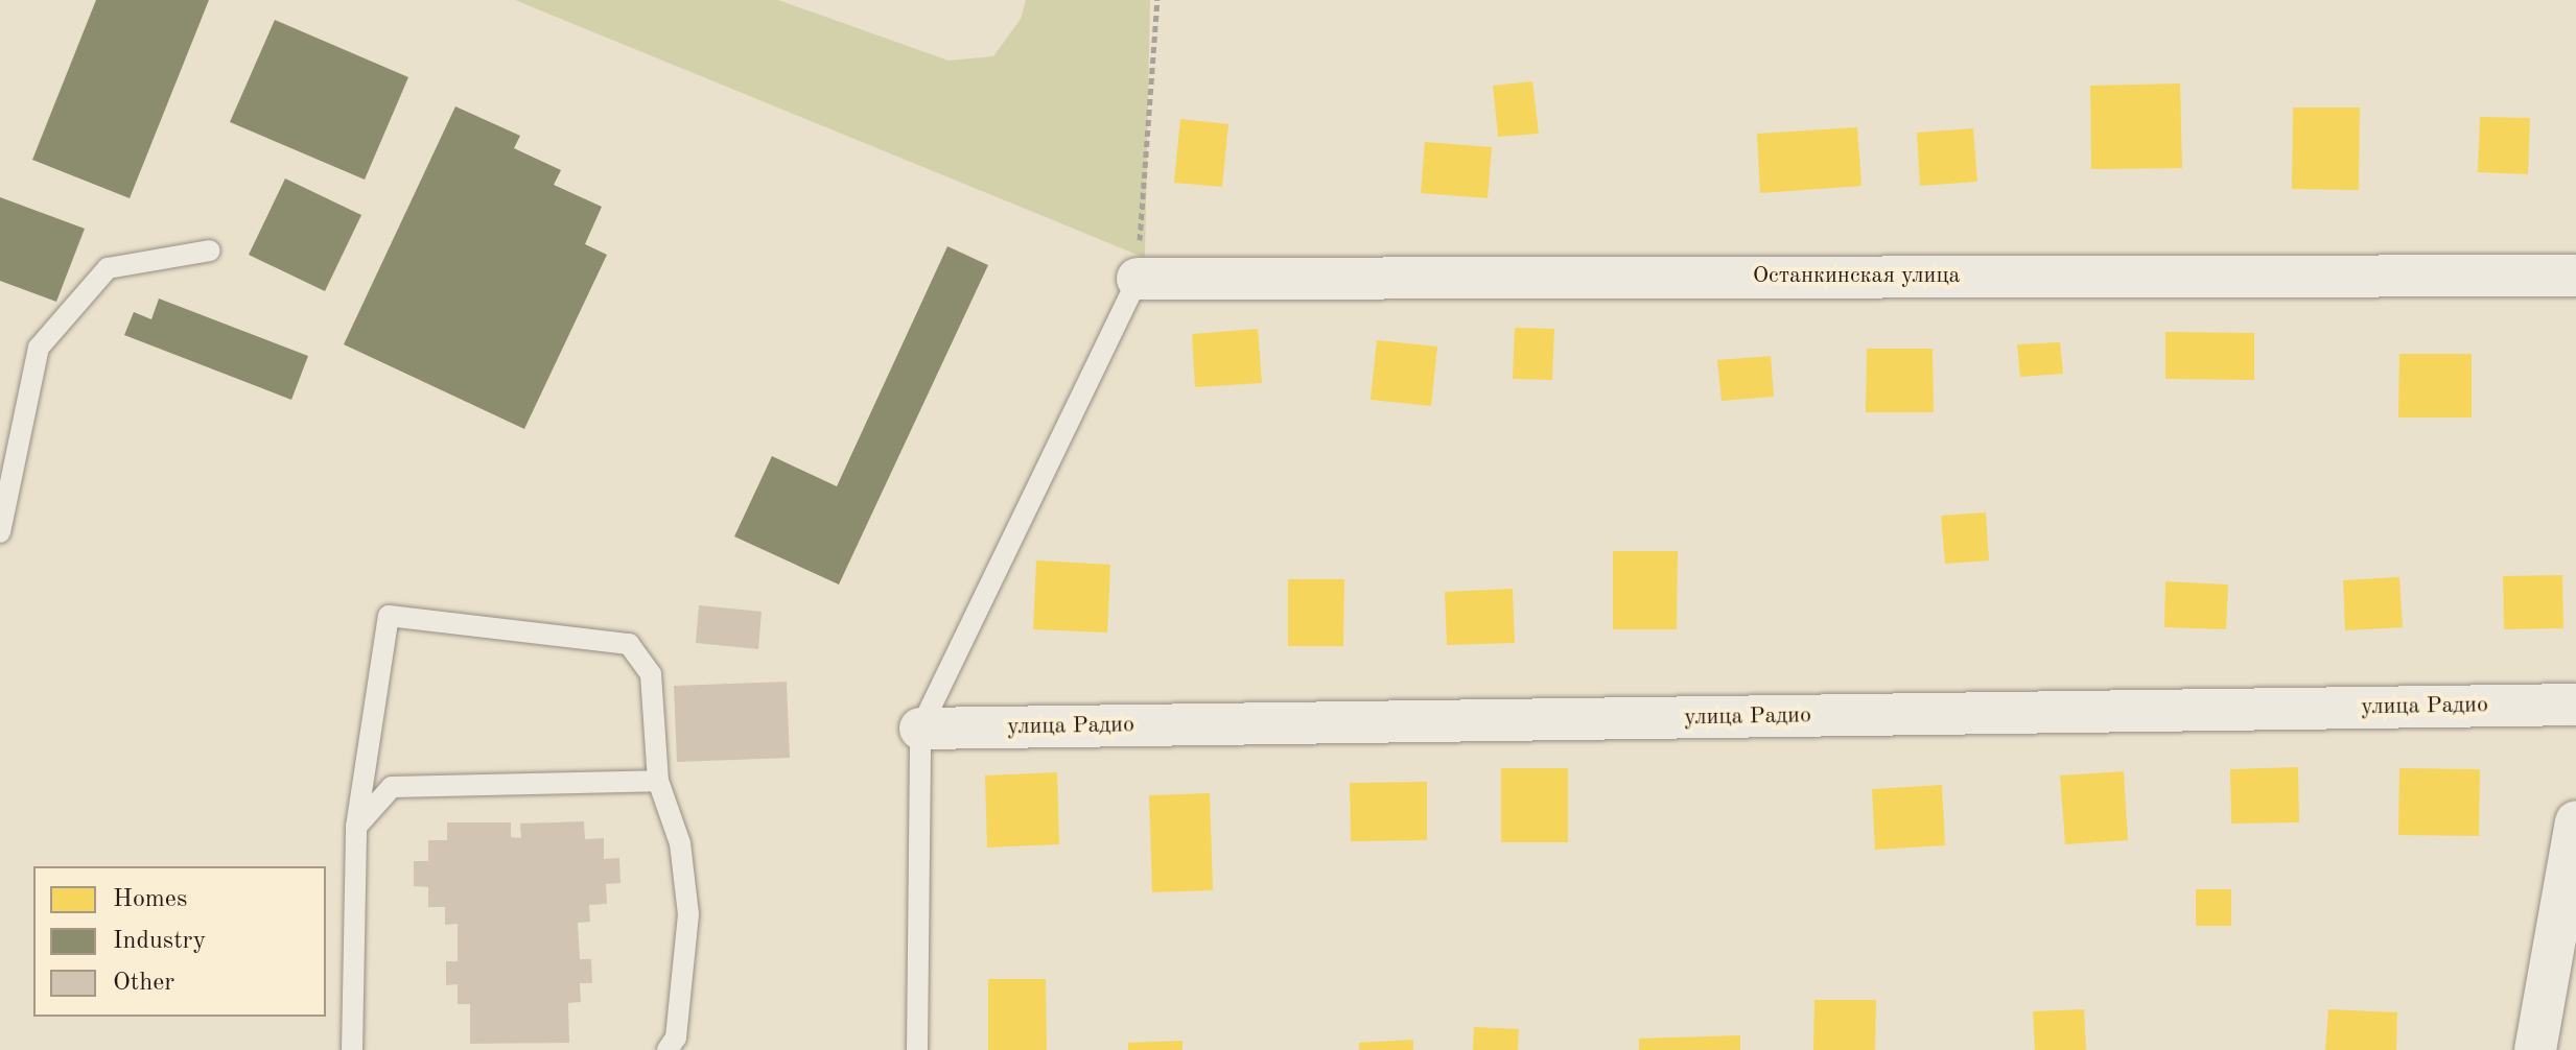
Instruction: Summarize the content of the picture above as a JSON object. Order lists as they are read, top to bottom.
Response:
{
  "streets": {
    "street": ["Останкинская улица", "улица Радио"]
  },
  "legend": ["Homes", "Industry", "Other"]
}
